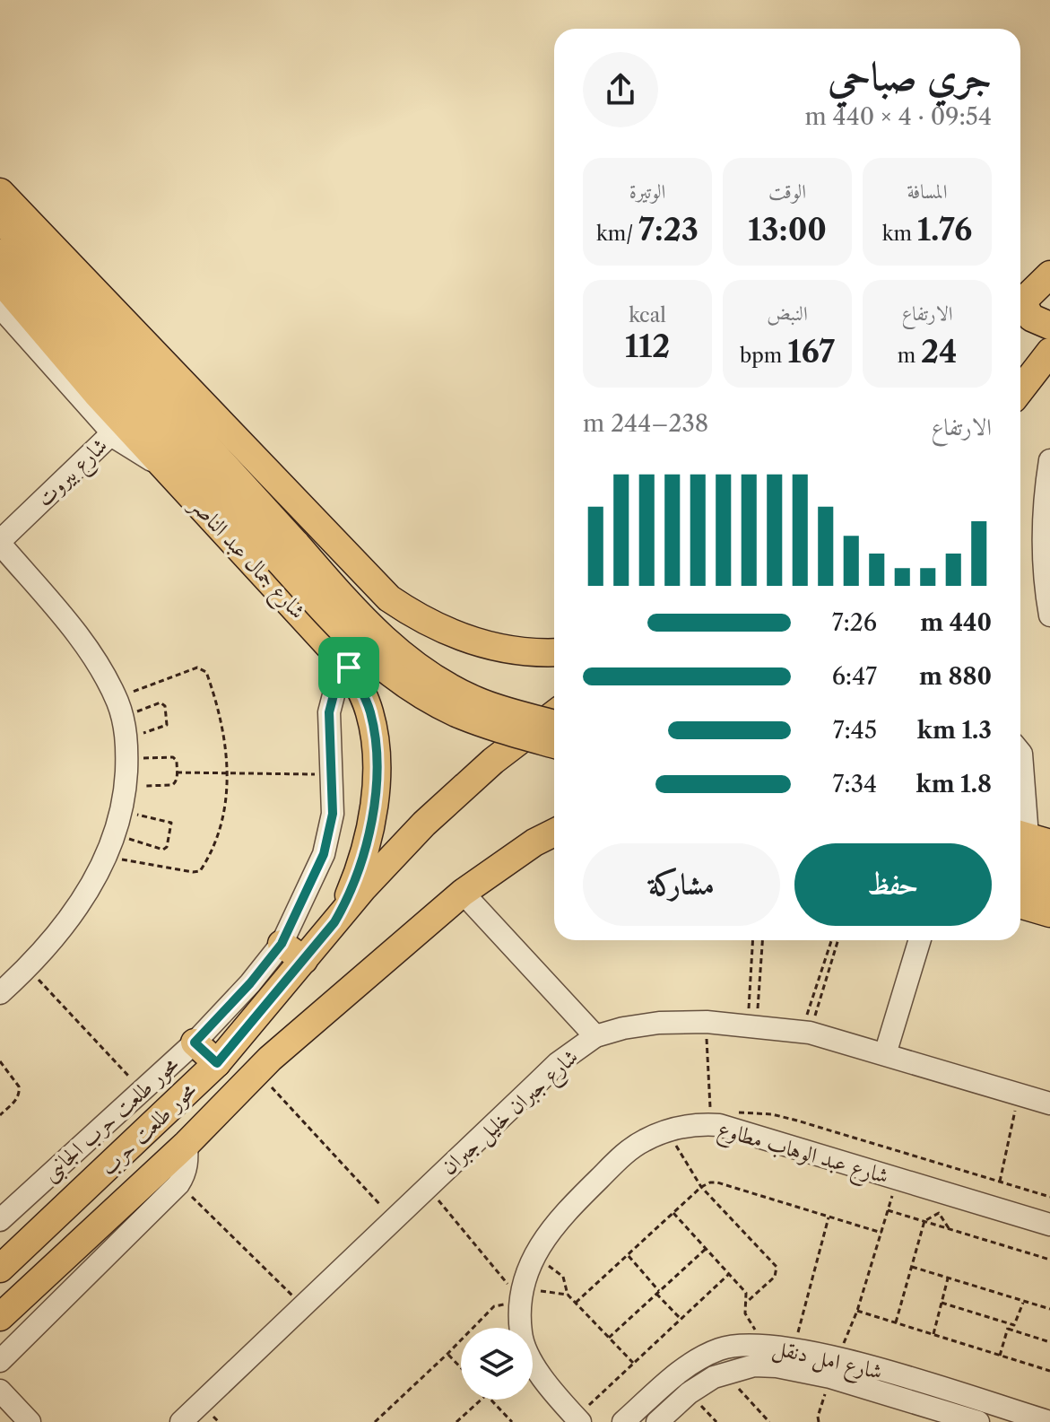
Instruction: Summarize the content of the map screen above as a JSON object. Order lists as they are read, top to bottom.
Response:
{
  "streets": {
    "main road": ["شارع جمال عبد الناصر", "محور طلعت حرب"],
    "street": [
      "شارع بيروت",
      "شارع جبران خليل جبران",
      "محور طلعت حرب الجانبى",
      "شارع عبد الوهاب مطاوع",
      "شارع امل دنقل"
    ]
  },
  "crossings": [
    ["شارع جمال عبد الناصر", "محور طلعت حرب الجانبى"],
    ["شارع جمال عبد الناصر", "محور طلعت حرب"]
  ],
  "page": {
    "heading": ["جري صباحي", "09:54 · 4 × 440 m"],
    "stats": [
      ["المسافة", "1.76 km"],
      ["الوقت", "13:00"],
      ["الوتيرة", "7:23 /km"],
      ["الارتفاع", "24 m"],
      ["النبض", "167 bpm"],
      ["kcal", "112"]
    ],
    "chart": ["الارتفاع", "238–244 m"],
    "list": [
      {
        "name": "440 m",
        "note": "7:26"
      },
      {
        "name": "880 m",
        "note": "6:47"
      },
      {
        "name": "1.3 km",
        "note": "7:45"
      },
      {
        "name": "1.8 km",
        "note": "7:34"
      }
    ],
    "buttons": ["حفظ", "مشاركة"]
  }
}
